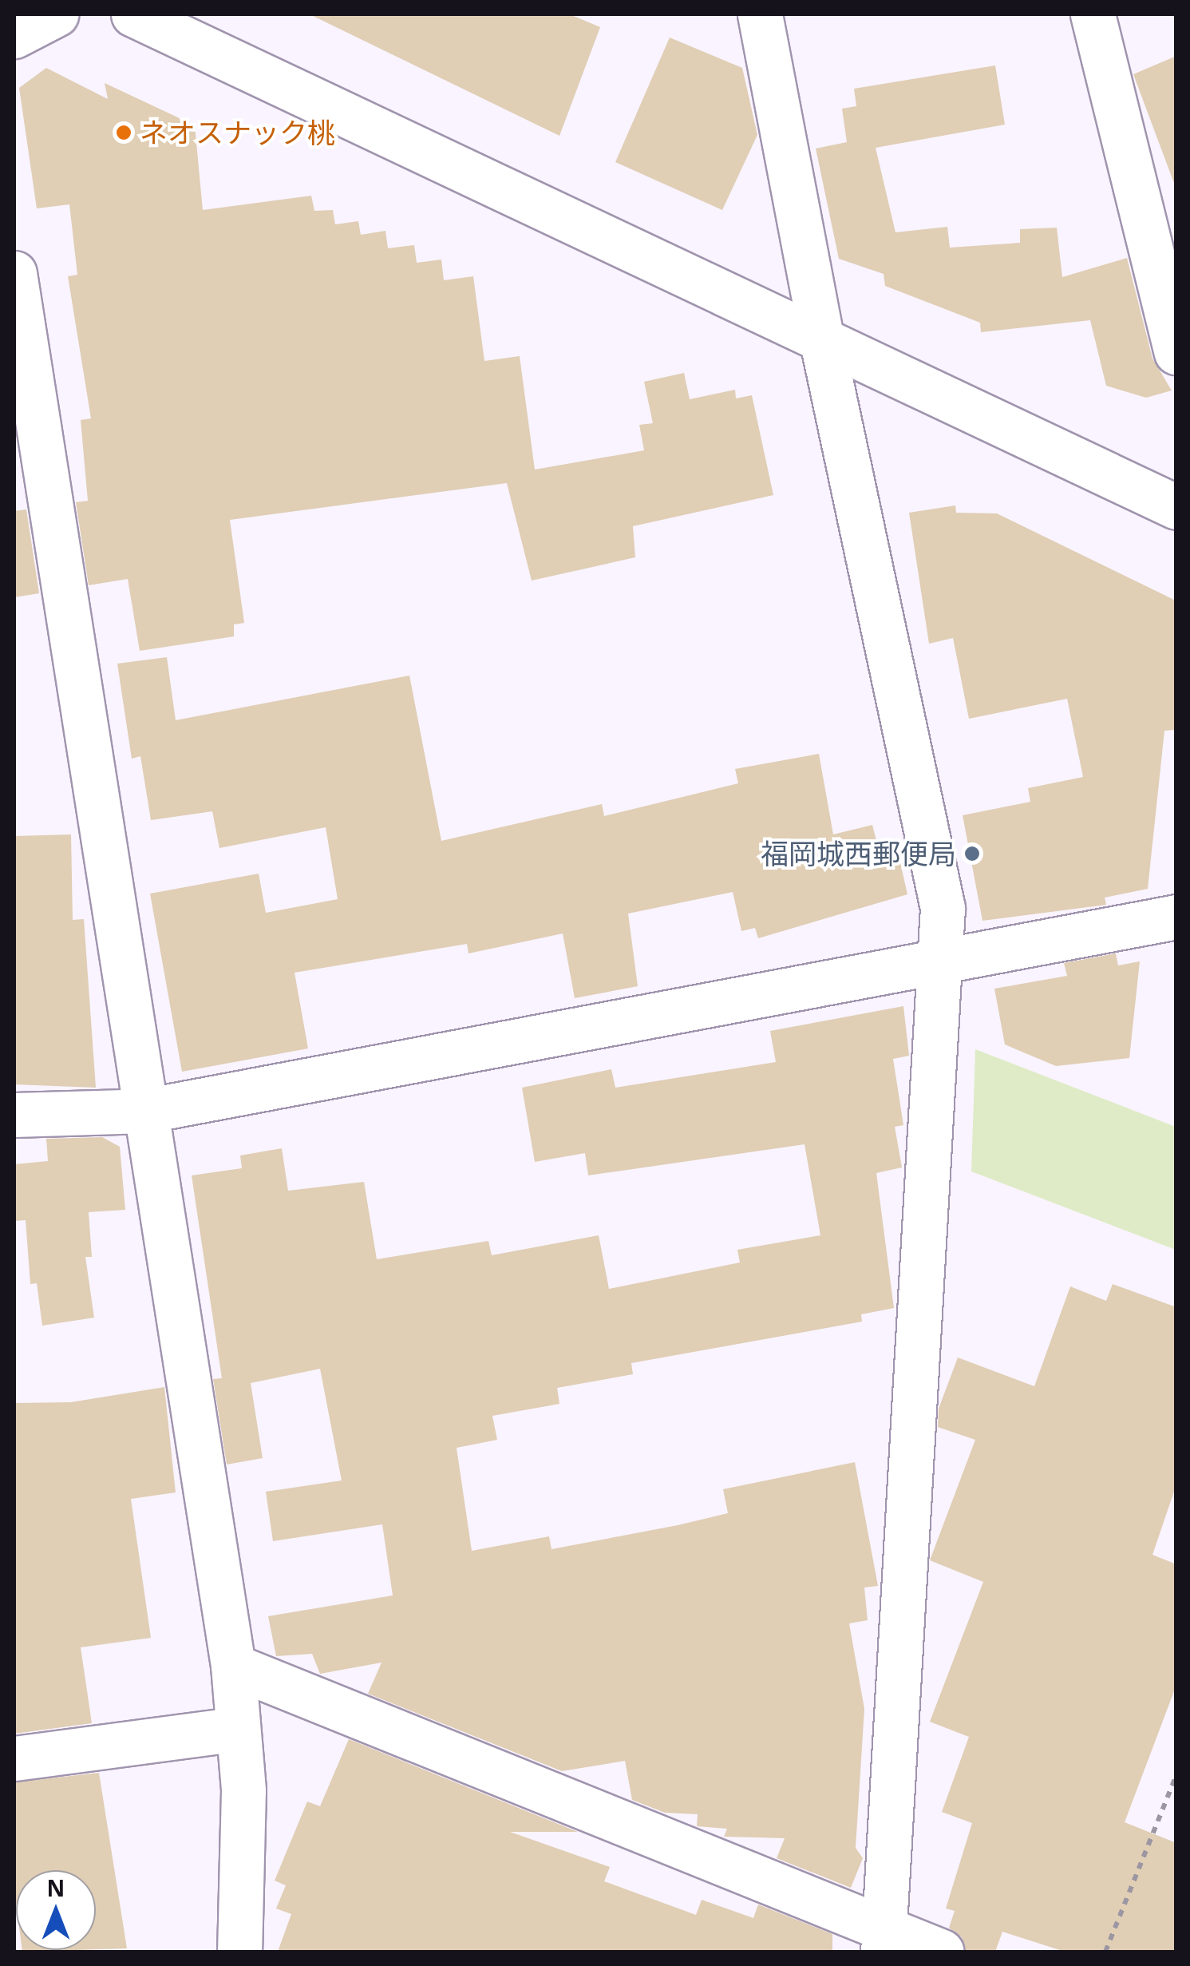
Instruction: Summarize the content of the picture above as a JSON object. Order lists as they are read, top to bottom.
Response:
{
  "places": ["ネオスナック桃", "福岡城西郵便局"],
  "north": "top"
}
